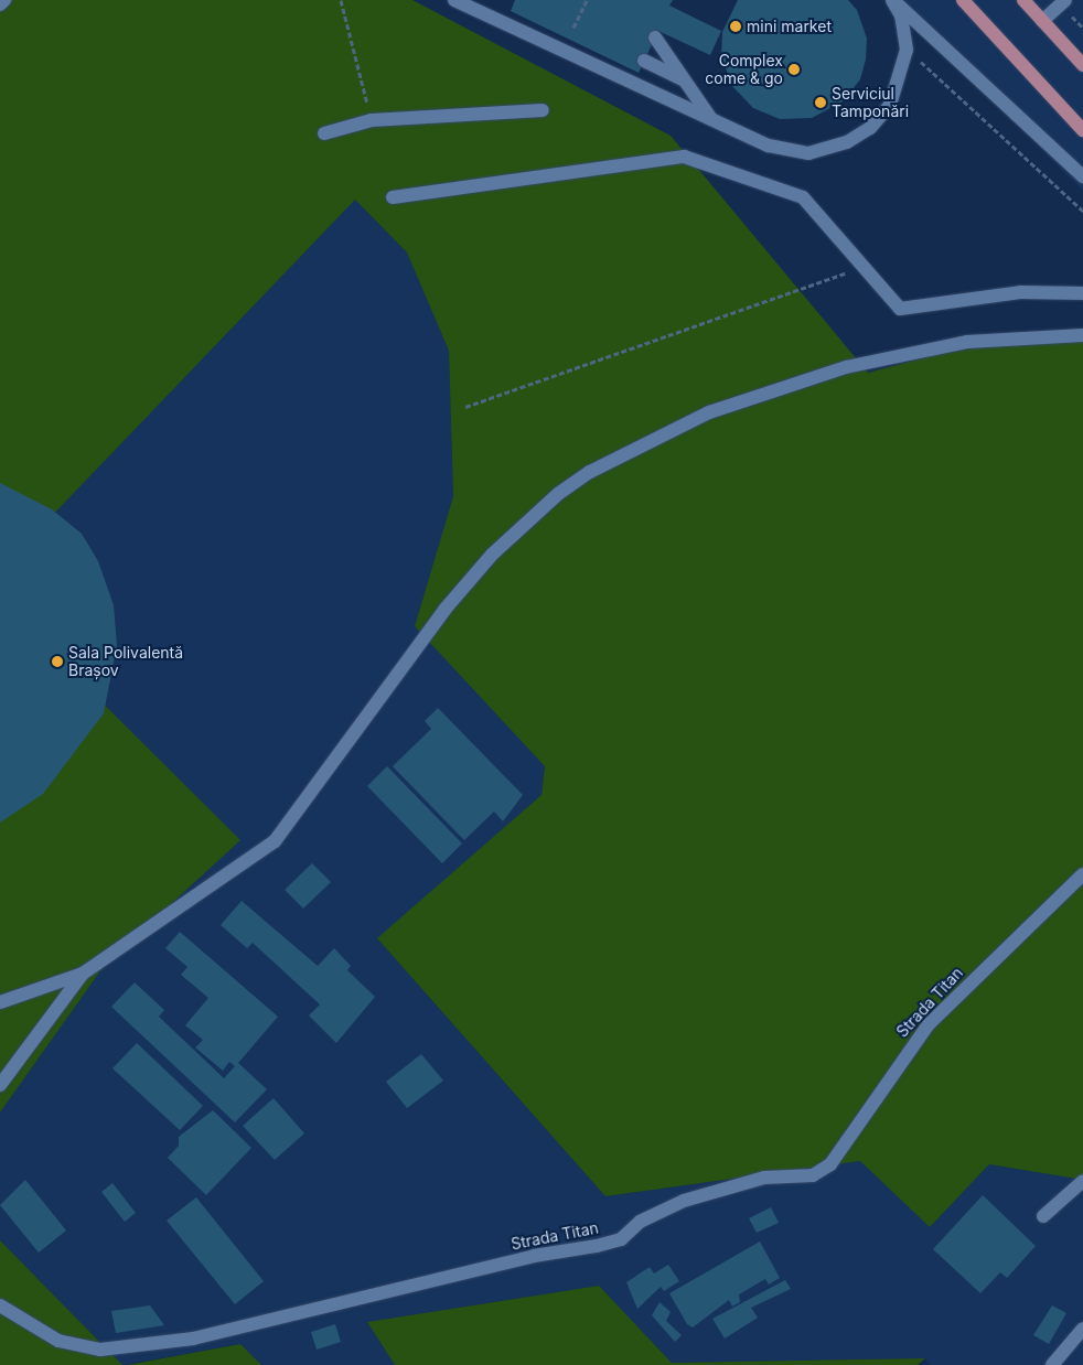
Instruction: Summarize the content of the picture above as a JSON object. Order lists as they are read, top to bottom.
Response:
{
  "streets": {
    "street": ["Strada Titan"]
  },
  "places": [
    "mini market",
    "Complex come & go",
    "Serviciul Tamponări",
    "Sala Polivalentă Brașov"
  ]
}
